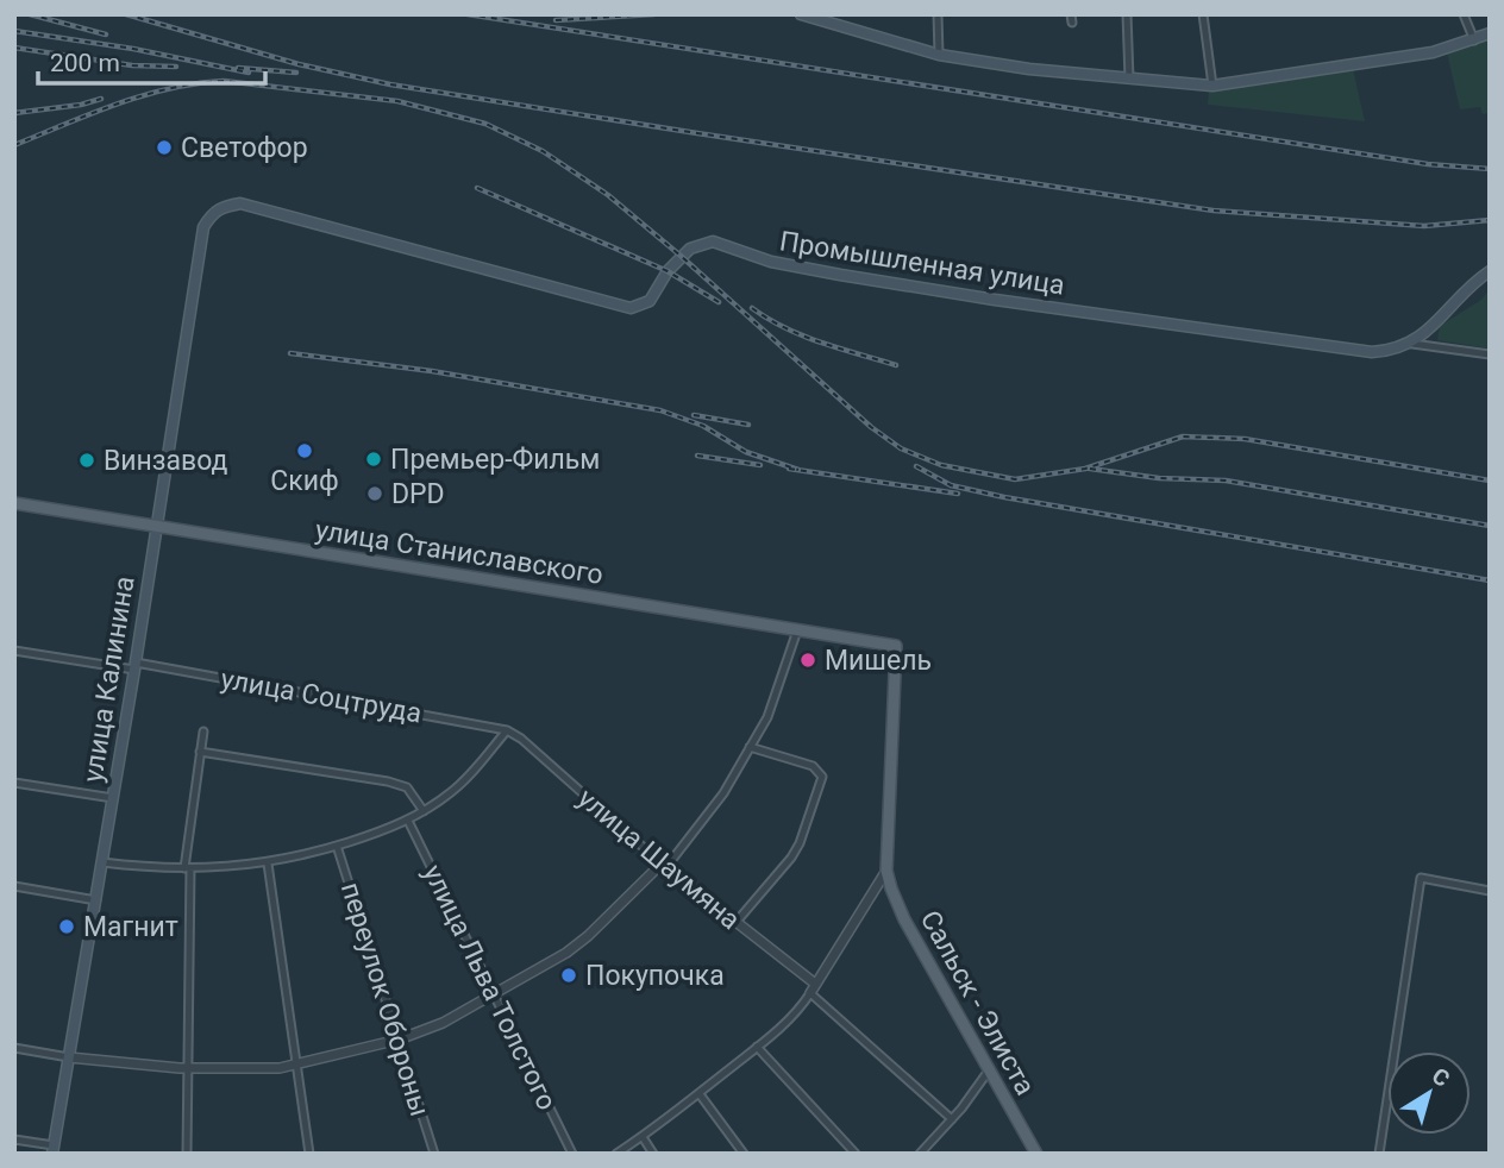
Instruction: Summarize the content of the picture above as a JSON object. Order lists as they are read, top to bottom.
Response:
{
  "streets": {
    "main road": [
      "Промышленная улица",
      "улица Станиславского",
      "улица Калинина",
      "Сальск - Элиста"
    ],
    "street": [
      "улица Соцтруда",
      "улица Шаумяна",
      "улица Льва Толстого",
      "переулок Обороны"
    ]
  },
  "crossings": [
    ["Промышленная улица", "улица Калинина"],
    ["улица Станиславского", "улица Калинина"],
    ["улица Станиславского", "Сальск - Элиста"],
    ["улица Калинина", "улица Соцтруда"],
    ["улица Соцтруда", "улица Шаумяна"]
  ],
  "places": [
    "Светофор",
    "Скиф",
    "Премьер-Фильм",
    "Винзавод",
    "DPD",
    "Мишель",
    "Магнит",
    "Покупочка"
  ],
  "scale_bar": "200 m",
  "north": "top right"
}
